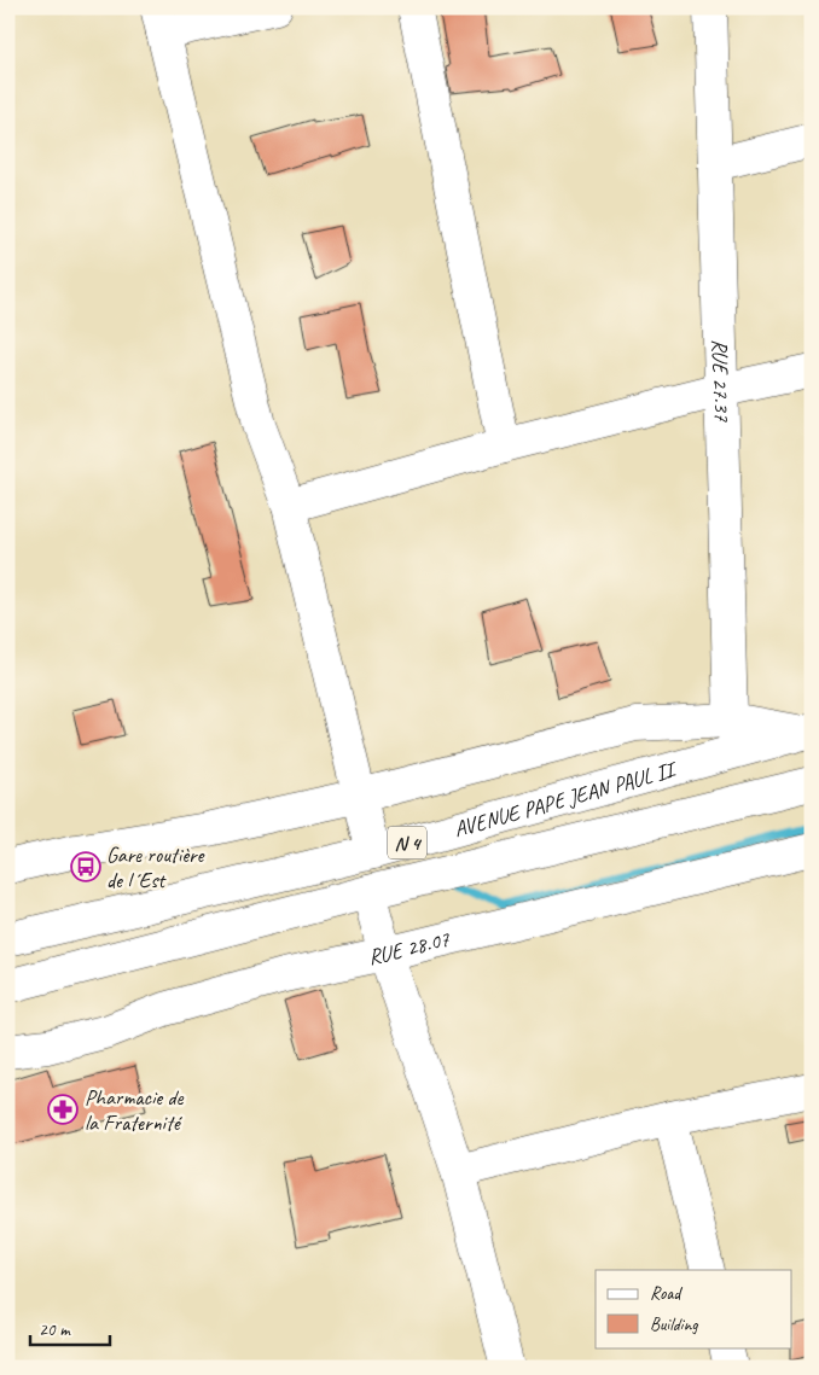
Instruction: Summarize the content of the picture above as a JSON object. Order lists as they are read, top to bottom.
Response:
{
  "streets": {
    "main road": [
      "RUE 27.37",
      "AVENUE PAPE JEAN PAUL II",
      "N 4",
      "RUE 28.07"
    ]
  },
  "crossings": [
    ["RUE 27.37", "AVENUE PAPE JEAN PAUL II"]
  ],
  "places": {
    "bus stop": ["Gare routière de l´Est"],
    "pharmacy": ["Pharmacie de la Fraternité"]
  },
  "legend": ["Road", "Building"],
  "scale_bar": "20 m"
}
